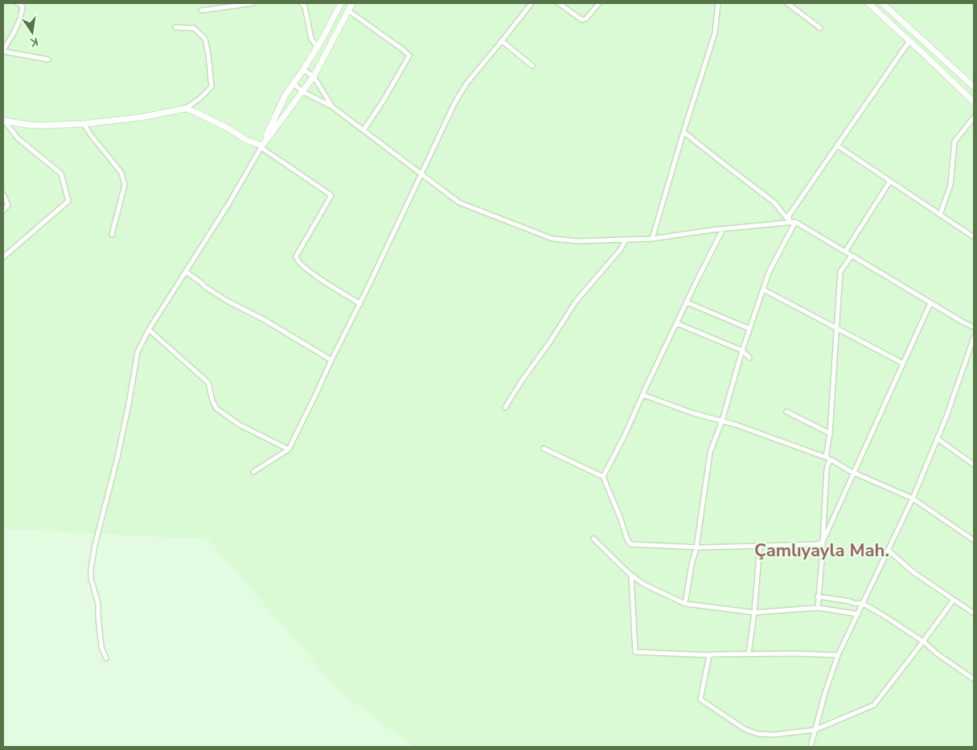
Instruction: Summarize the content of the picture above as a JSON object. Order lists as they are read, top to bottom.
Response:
{
  "districts": ["Çamlıyayla Mah."],
  "north": "bottom"
}
